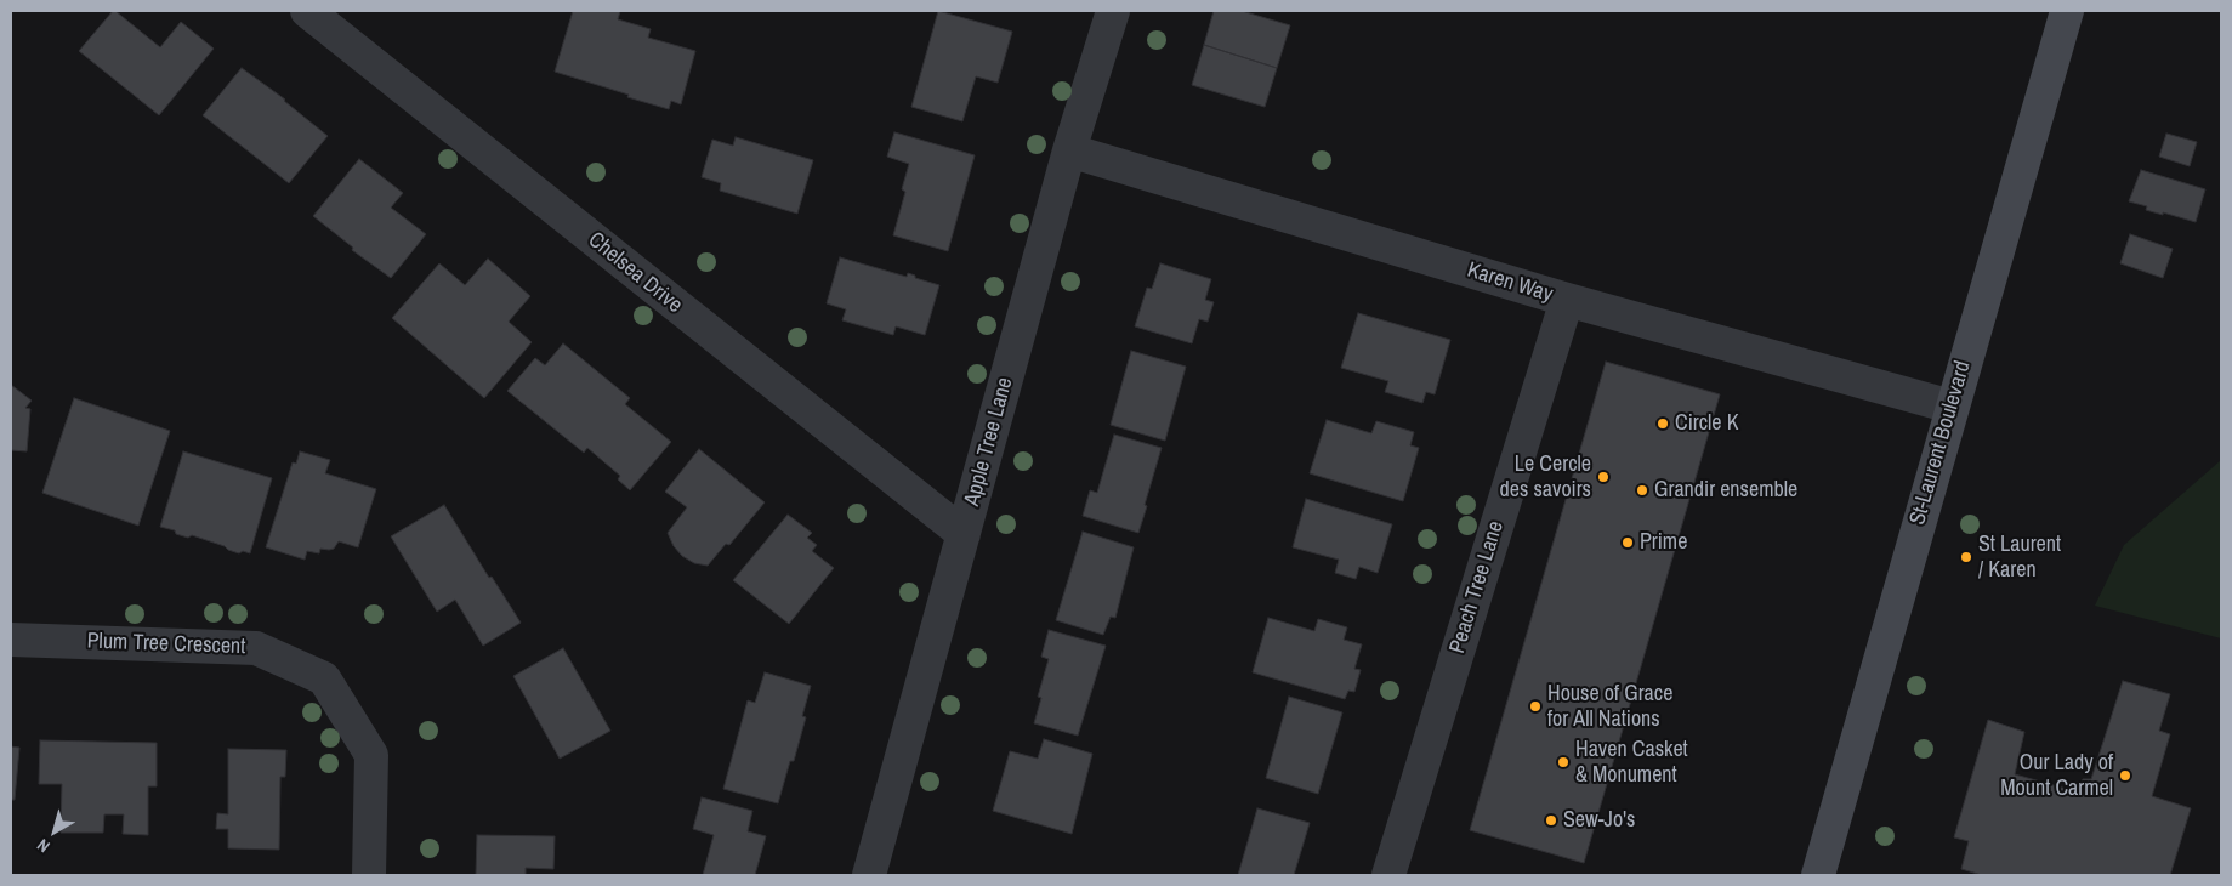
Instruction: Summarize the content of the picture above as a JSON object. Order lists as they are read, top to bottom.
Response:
{
  "streets": {
    "main road": ["St-Laurent Boulevard"],
    "street": [
      "Chelsea Drive",
      "Karen Way",
      "Apple Tree Lane",
      "Peach Tree Lane",
      "Plum Tree Crescent"
    ]
  },
  "crossings": [
    ["Chelsea Drive", "Apple Tree Lane"],
    ["Karen Way", "Apple Tree Lane"],
    ["Karen Way", "St-Laurent Boulevard"],
    ["Karen Way", "Peach Tree Lane"]
  ],
  "places": [
    "Circle K",
    "Le Cercle des savoirs",
    "Grandir ensemble",
    "Prime",
    "St Laurent / Karen",
    "House of Grace for All Nations",
    "Haven Casket & Monument",
    "Our Lady of Mount Carmel",
    "Sew-Jo's"
  ],
  "north": "bottom left"
}
